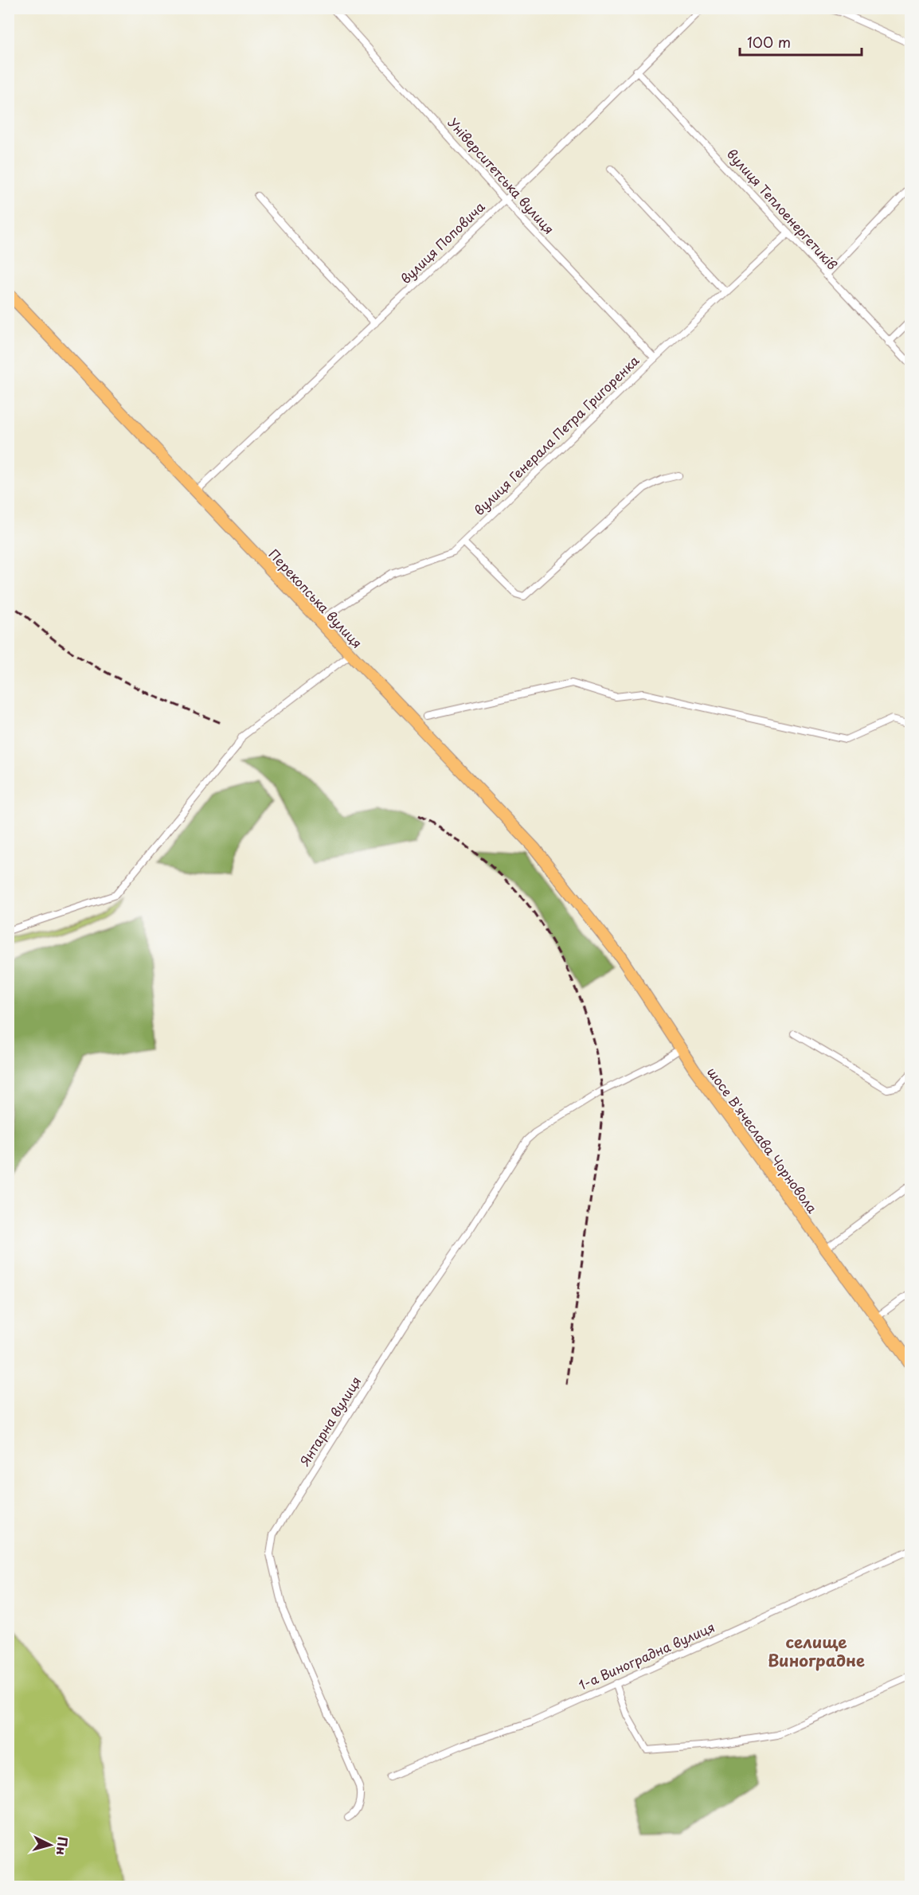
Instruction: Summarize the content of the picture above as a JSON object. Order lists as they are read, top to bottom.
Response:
{
  "streets": {
    "main road": ["Перекопська вулиця", "шосе В'ячеслава Чорновола"],
    "street": [
      "Університетська вулиця",
      "вулиця Теплоенергетиків",
      "вулиця Поповича",
      "вулиця Генерала Петра Григоренка",
      "Янтарна вулиця",
      "1-а Виноградна вулиця"
    ]
  },
  "crossings": [
    ["Університетська вулиця", "вулиця Поповича"],
    ["Університетська вулиця", "вулиця Генерала Петра Григоренка"],
    ["вулиця Теплоенергетиків", "вулиця Поповича"],
    ["вулиця Теплоенергетиків", "вулиця Генерала Петра Григоренка"],
    ["вулиця Поповича", "Перекопська вулиця"],
    ["вулиця Генерала Петра Григоренка", "Перекопська вулиця"],
    ["Перекопська вулиця", "шосе В'ячеслава Чорновола"],
    ["шосе В'ячеслава Чорновола", "Янтарна вулиця"]
  ],
  "districts": ["селище Виноградне"],
  "scale_bar": "100 m",
  "north": "right"
}
